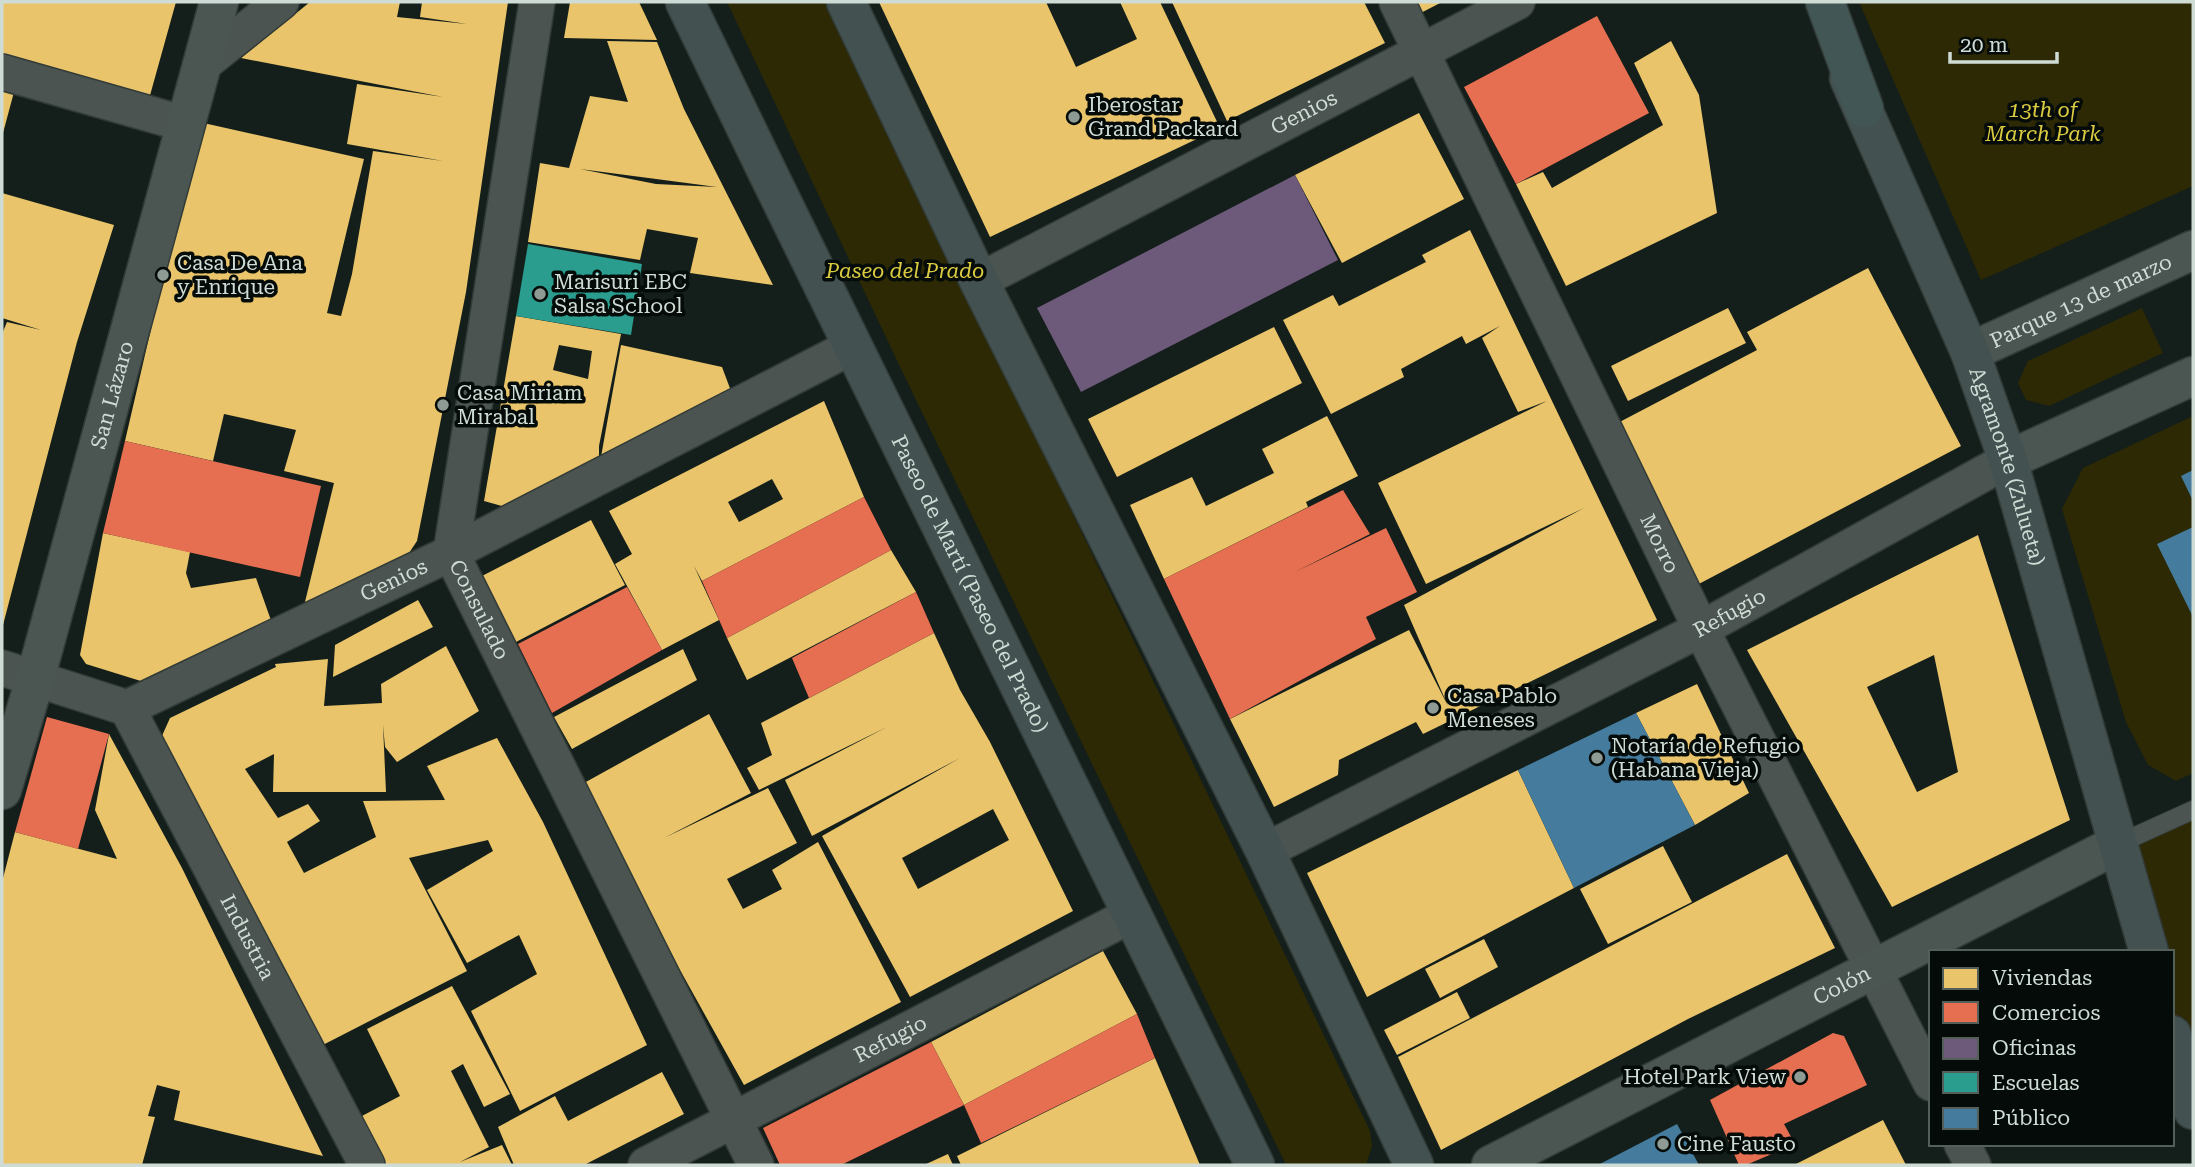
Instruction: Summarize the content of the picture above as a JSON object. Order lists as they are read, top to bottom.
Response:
{
  "streets": {
    "main road": ["Agramonte (Zulueta)", "Paseo de Martí (Paseo del Prado)"],
    "street": [
      "Genios",
      "Parque 13 de marzo",
      "San Lázaro",
      "Morro",
      "Consulado",
      "Refugio",
      "Industria",
      "Colón"
    ]
  },
  "crossings": [
    ["Genios", "Morro"],
    ["Genios", "Paseo de Martí (Paseo del Prado)"],
    ["Genios", "Consulado"],
    ["Genios", "Industria"],
    ["Parque 13 de marzo", "Agramonte (Zulueta)"],
    ["Agramonte (Zulueta)", "Refugio"],
    ["Agramonte (Zulueta)", "Colón"],
    ["Morro", "Refugio"],
    ["Morro", "Colón"],
    ["Paseo de Martí (Paseo del Prado)", "Refugio"],
    ["Consulado", "Refugio"]
  ],
  "parks": ["13th of March Park", "Paseo del Prado"],
  "places": [
    "Iberostar Grand Packard",
    "Casa De Ana y Enrique",
    "Marisuri EBC Salsa School",
    "Casa Miriam Mirabal",
    "Casa Pablo Meneses",
    "Notaría de Refugio (Habana Vieja)",
    "Hotel Park View",
    "Cine Fausto"
  ],
  "legend": [
    "Viviendas",
    "Comercios",
    "Oficinas",
    "Escuelas",
    "Público"
  ],
  "scale_bar": "20 m"
}
